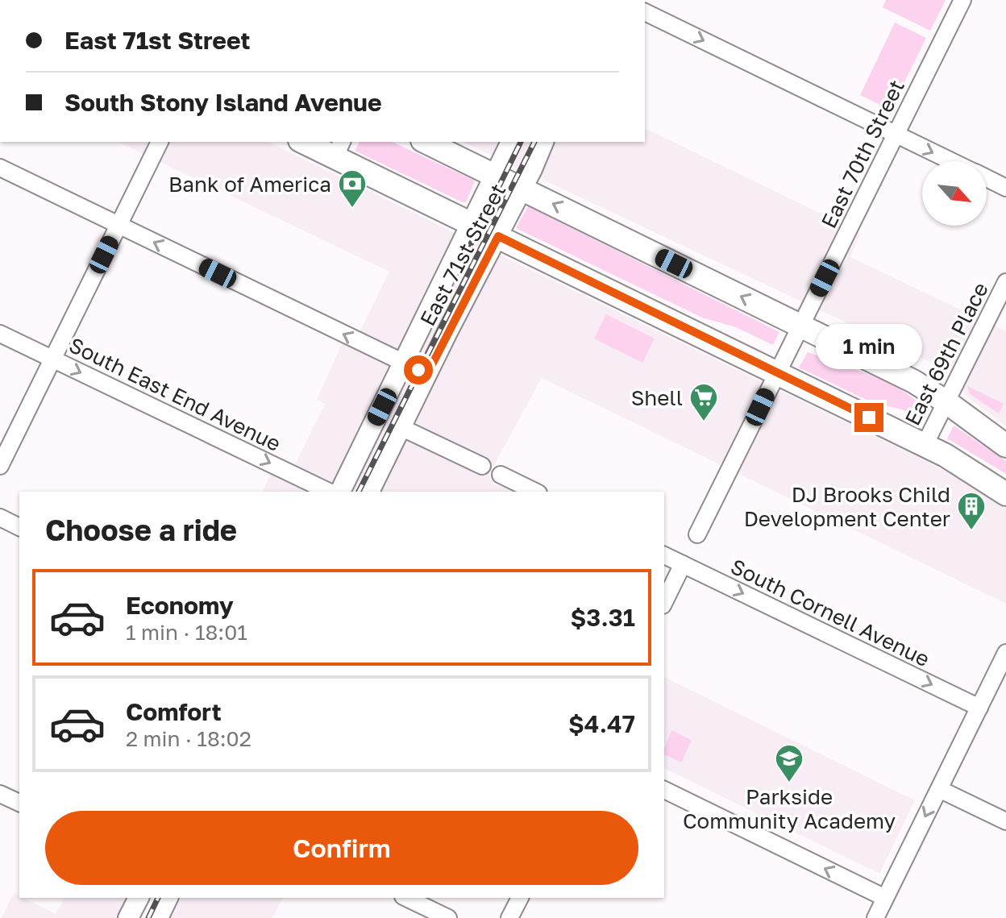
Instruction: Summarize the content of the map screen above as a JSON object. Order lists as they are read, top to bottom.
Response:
{
  "streets": {
    "main road": ["East 71st Street"],
    "street": [
      "East 70th Street",
      "East 69th Place",
      "South East End Avenue",
      "South Cornell Avenue"
    ]
  },
  "one_way": ["South East End Avenue", "South Cornell Avenue"],
  "places": {
    "bank": ["Bank of America"],
    "supermarket": ["Shell"],
    "building": ["DJ Brooks Child Development Center"],
    "school or university": ["Parkside Community Academy"]
  },
  "north": "bottom right",
  "page": {
    "banner": ["East 71st Street", "South Stony Island Avenue"],
    "bubble": "1 min",
    "heading": "Choose a ride",
    "list": [
      {
        "name": "Economy",
        "note": "1 min · 18:01",
        "value": "$3.31"
      },
      {
        "name": "Comfort",
        "note": "2 min · 18:02",
        "value": "$4.47"
      }
    ],
    "buttons": "Confirm"
  }
}
